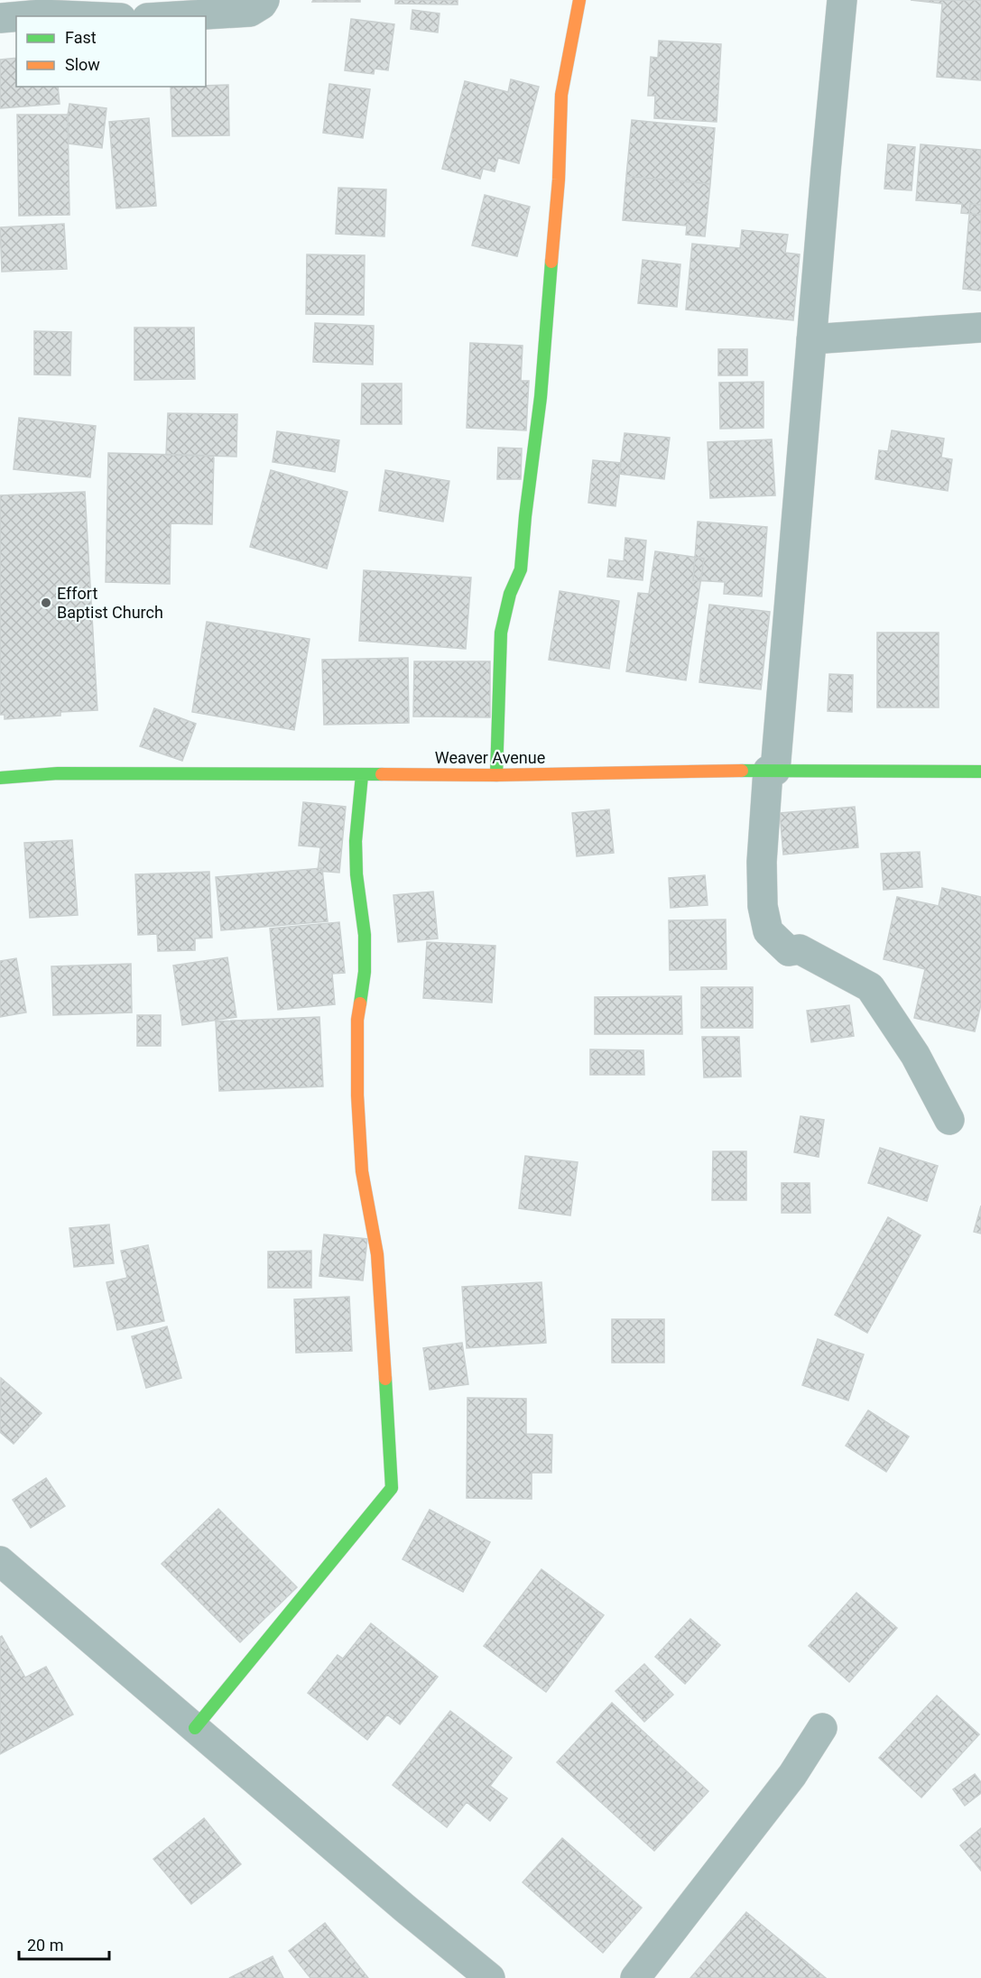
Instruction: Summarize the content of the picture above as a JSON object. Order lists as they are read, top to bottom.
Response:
{
  "streets": {
    "street": ["Weaver Avenue"]
  },
  "places": ["Effort Baptist Church"],
  "legend": ["Fast", "Slow"],
  "scale_bar": "20 m"
}
